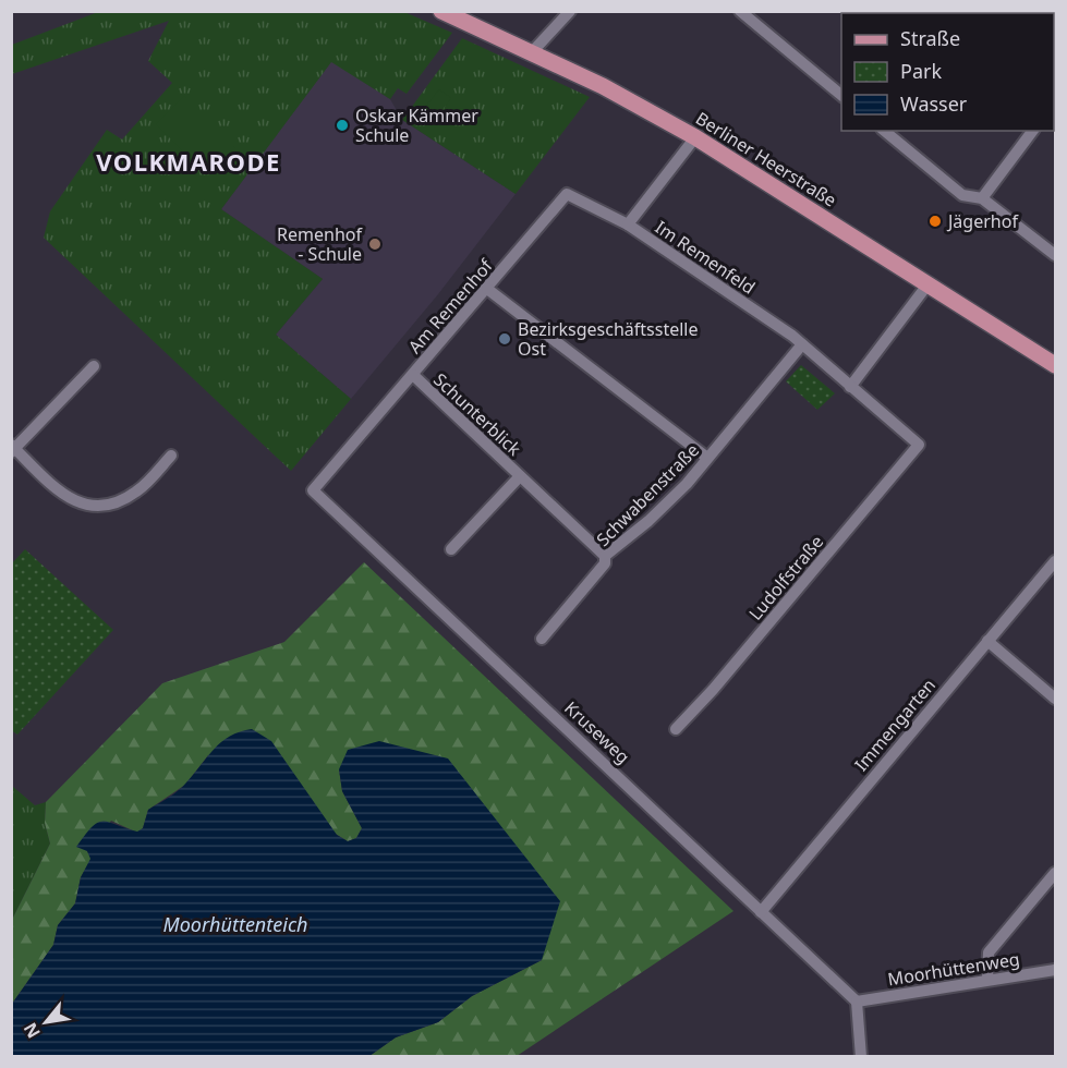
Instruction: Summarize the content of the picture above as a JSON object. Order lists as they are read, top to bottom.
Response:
{
  "streets": {
    "main road": ["Berliner Heerstraße"],
    "street": [
      "Im Remenfeld",
      "Am Remenhof",
      "Schunterblick",
      "Schwabenstraße",
      "Ludolfstraße",
      "Immengarten",
      "Kruseweg",
      "Moorhüttenweg"
    ]
  },
  "crossings": [
    ["Berliner Heerstraße", "Im Remenfeld"],
    ["Im Remenfeld", "Am Remenhof"],
    ["Im Remenfeld", "Schwabenstraße"],
    ["Im Remenfeld", "Ludolfstraße"],
    ["Am Remenhof", "Schunterblick"],
    ["Am Remenhof", "Kruseweg"],
    ["Schunterblick", "Schwabenstraße"],
    ["Immengarten", "Kruseweg"],
    ["Kruseweg", "Moorhüttenweg"]
  ],
  "districts": ["VOLKMARODE"],
  "water": ["Moorhüttenteich"],
  "places": [
    "Oskar Kämmer Schule",
    "Jägerhof",
    "Remenhof - Schule",
    "Bezirksgeschäftsstelle Ost"
  ],
  "legend": ["Straße", "Park", "Wasser"],
  "north": "bottom left"
}
